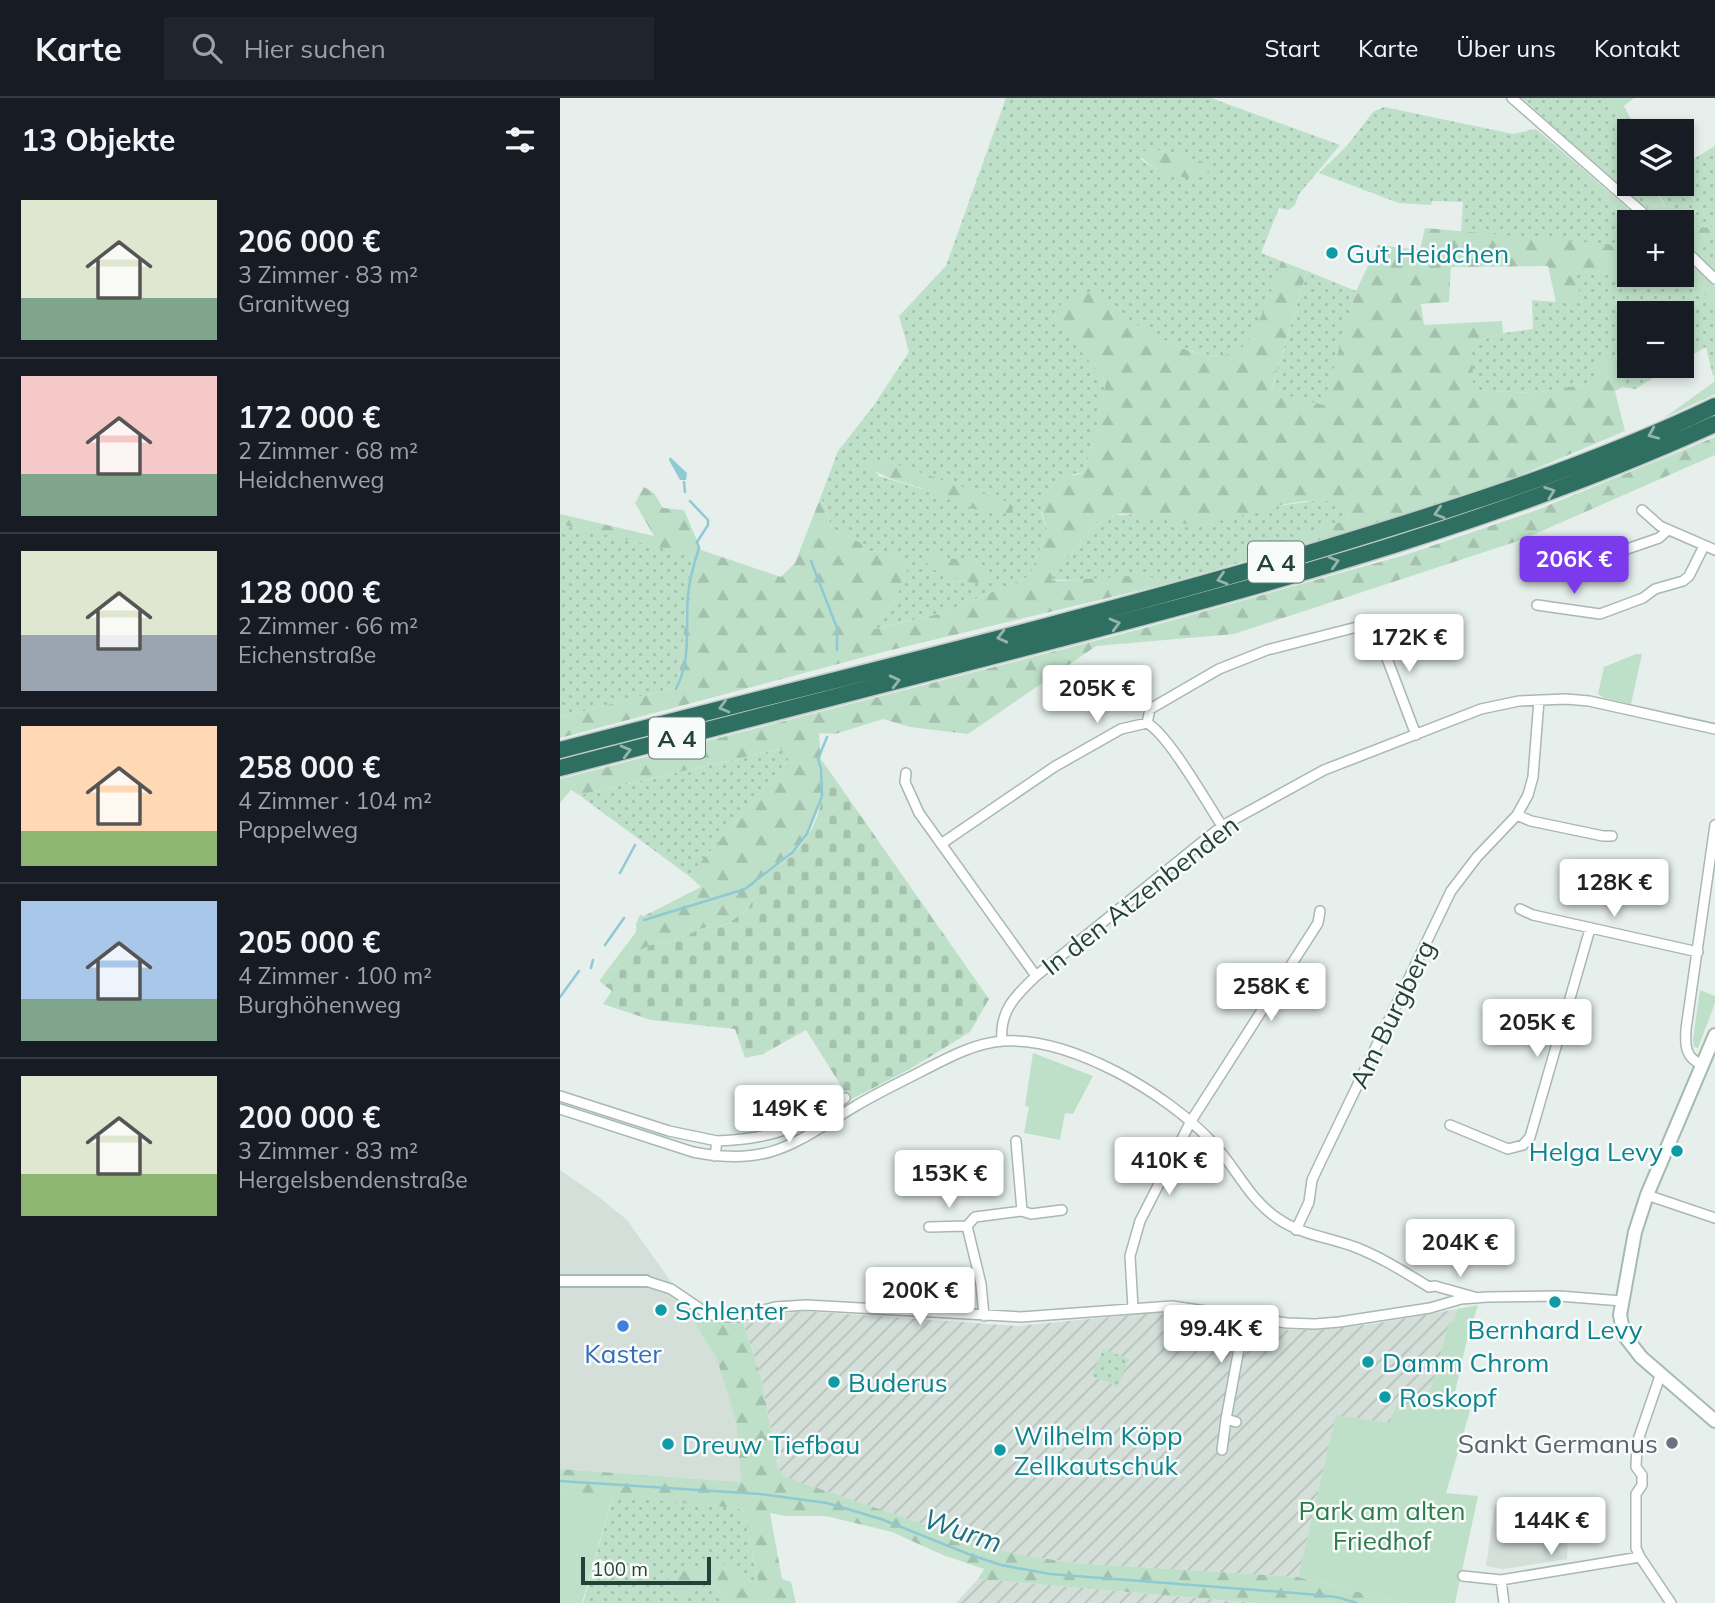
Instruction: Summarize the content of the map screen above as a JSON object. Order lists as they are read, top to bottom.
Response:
{
  "streets": {
    "highway": ["A 4"],
    "street": ["In den Atzenbenden", "Am Burgberg"]
  },
  "crossings": [
    ["In den Atzenbenden", "Am Burgberg"]
  ],
  "water": ["Wurm"],
  "parks": ["Park am alten Friedhof"],
  "places": [
    "Gut Heidchen",
    "Helga Levy",
    "Bernhard Levy",
    "Schlenter",
    "Kaster",
    "Damm Chrom",
    "Buderus",
    "Roskopf",
    "Sankt Germanus",
    "Dreuw Tiefbau",
    "Wilhelm Köpp Zellkautschuk"
  ],
  "scale_bar": "100 m",
  "page": {
    "header": "Karte",
    "search": "Hier suchen",
    "nav": [
      "Start",
      "Karte",
      "Über uns",
      "Kontakt"
    ],
    "heading": "13 Objekte",
    "map_buttons": ["+", "−"],
    "list": [
      {
        "name": "206 000 €",
        "note": "3 Zimmer · 83 m² · Granitweg"
      },
      {
        "name": "172 000 €",
        "note": "2 Zimmer · 68 m² · Heidchenweg"
      },
      {
        "name": "128 000 €",
        "note": "2 Zimmer · 66 m² · Eichenstraße"
      },
      {
        "name": "258 000 €",
        "note": "4 Zimmer · 104 m² · Pappelweg"
      },
      {
        "name": "205 000 €",
        "note": "4 Zimmer · 100 m² · Burghöhenweg"
      },
      {
        "name": "200 000 €",
        "note": "3 Zimmer · 83 m² · Hergelsbendenstraße"
      }
    ],
    "price": [
      "206K €",
      "172K €",
      "205K €",
      "128K €",
      "258K €",
      "205K €",
      "149K €",
      "410K €",
      "153K €",
      "204K €",
      "200K €",
      "99.4K €",
      "144K €"
    ],
    "scale": "100 m"
  }
}
